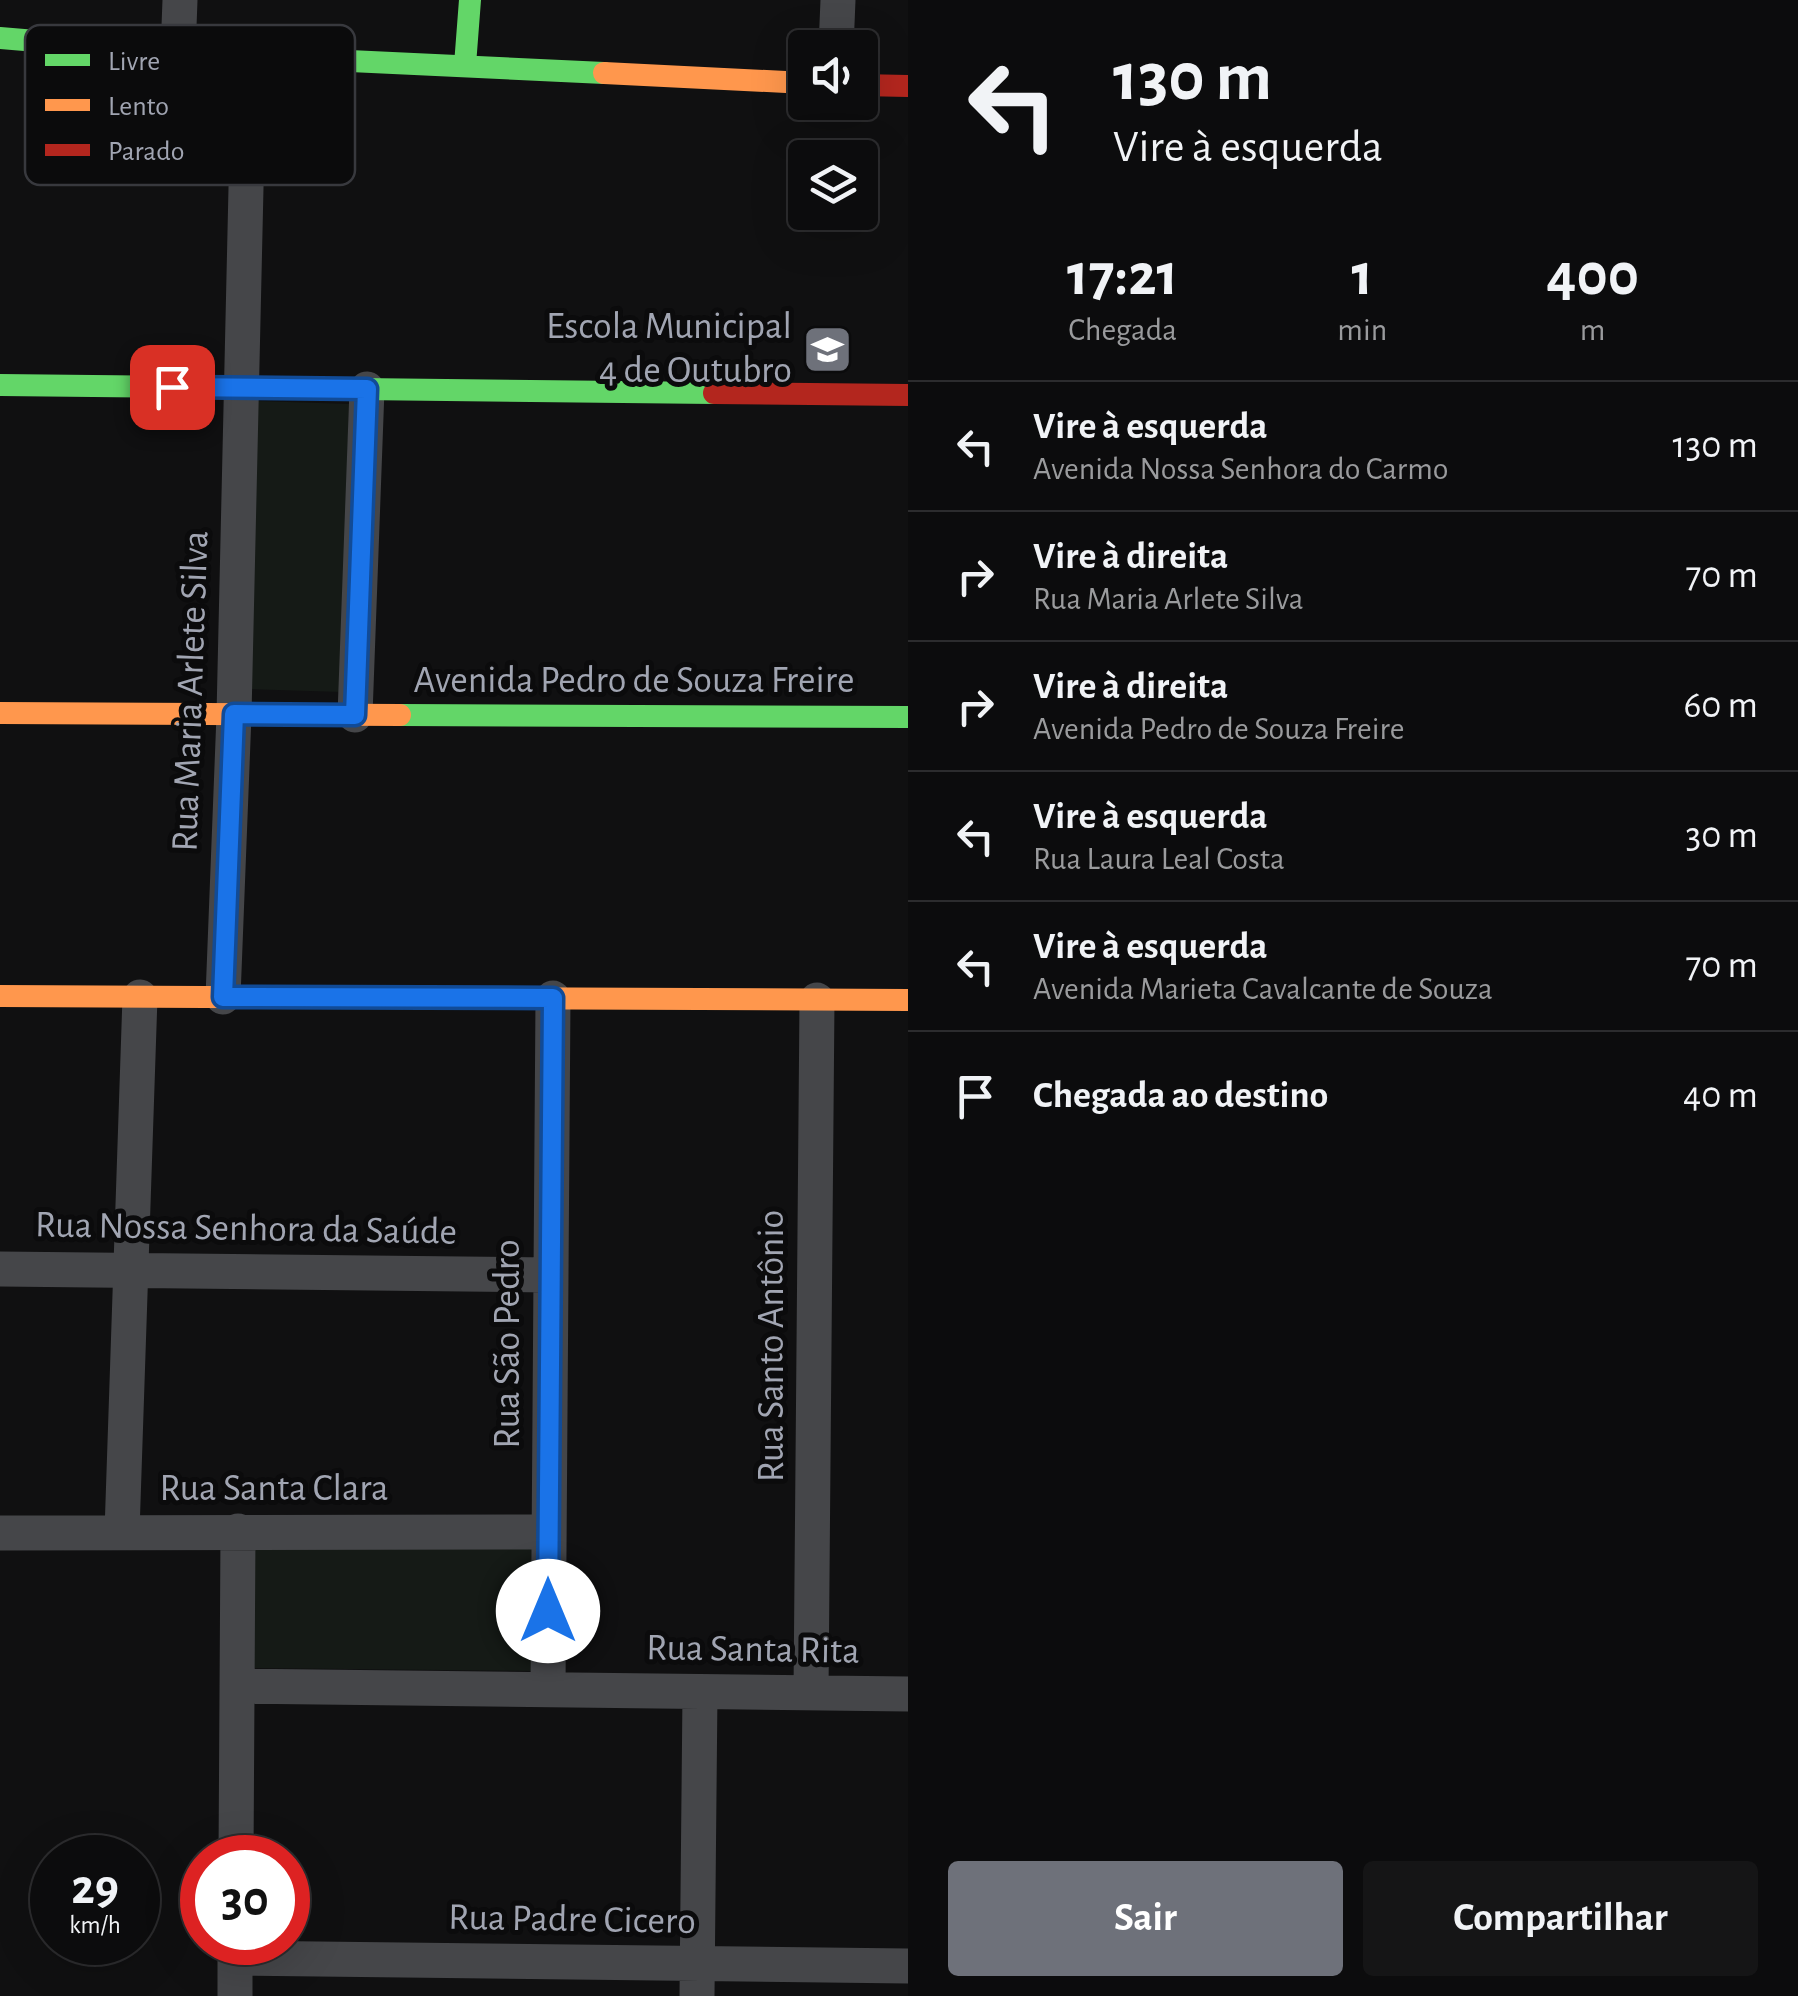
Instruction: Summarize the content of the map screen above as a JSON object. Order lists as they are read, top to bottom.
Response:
{
  "streets": {
    "street": [
      "Avenida Pedro de Souza Freire",
      "Rua Maria Arlete Silva",
      "Rua Nossa Senhora da Saúde",
      "Rua São Pedro",
      "Rua Santo Antônio",
      "Rua Santa Clara",
      "Rua Santa Rita",
      "Rua Padre Cicero"
    ]
  },
  "crossings": [
    ["Avenida Pedro de Souza Freire", "Rua Maria Arlete Silva"],
    ["Rua Nossa Senhora da Saúde", "Rua São Pedro"],
    ["Rua São Pedro", "Rua Santa Clara"],
    ["Rua São Pedro", "Rua Santa Rita"],
    ["Rua Santo Antônio", "Rua Santa Rita"]
  ],
  "places": {
    "school or university": ["Escola Municipal 4 de Outubro"]
  },
  "legend": ["Livre", "Lento", "Parado"],
  "page": {
    "turn": ["130 m", "Vire à esquerda"],
    "eta": [
      "17:21",
      "Chegada",
      "1",
      "min",
      "400",
      "m"
    ],
    "list": [
      {
        "name": "Vire à esquerda",
        "note": "Avenida Nossa Senhora do Carmo",
        "value": "130 m"
      },
      {
        "name": "Vire à direita",
        "note": "Rua Maria Arlete Silva",
        "value": "70 m"
      },
      {
        "name": "Vire à direita",
        "note": "Avenida Pedro de Souza Freire",
        "value": "60 m"
      },
      {
        "name": "Vire à esquerda",
        "note": "Rua Laura Leal Costa",
        "value": "30 m"
      },
      {
        "name": "Vire à esquerda",
        "note": "Avenida Marieta Cavalcante de Souza",
        "value": "70 m"
      },
      {
        "name": "Chegada ao destino",
        "value": "40 m"
      }
    ],
    "speed": "29 km/h",
    "limit": "30",
    "buttons": ["Sair", "Compartilhar"]
  }
}
